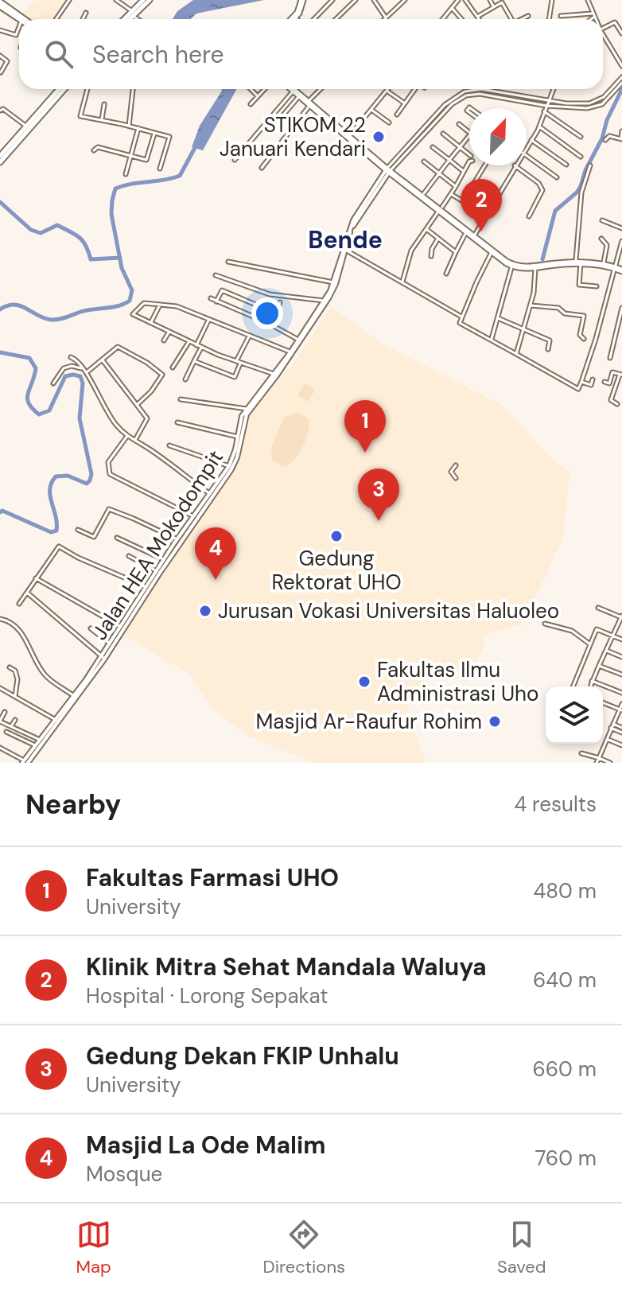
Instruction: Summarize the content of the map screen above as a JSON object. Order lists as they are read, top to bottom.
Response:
{
  "streets": {
    "street": ["Jalan HEA Mokodompit"]
  },
  "districts": ["Bende"],
  "places": [
    "STIKOM 22 Januari Kendari",
    "Gedung Rektorat UHO",
    "Jurusan Vokasi Universitas Haluoleo",
    "Fakultas Ilmu Administrasi Uho",
    "Masjid Ar-Raufur Rohim"
  ],
  "north": "top right",
  "page": {
    "search": "Search here",
    "pins": [
      "2",
      "1",
      "3",
      "4"
    ],
    "heading": ["Nearby", "4 results"],
    "list": [
      {
        "mark": "1",
        "name": "Fakultas Farmasi UHO",
        "note": "University",
        "value": "480 m"
      },
      {
        "mark": "2",
        "name": "Klinik Mitra Sehat Mandala Waluya",
        "note": "Hospital · Lorong Sepakat",
        "value": "640 m"
      },
      {
        "mark": "3",
        "name": "Gedung Dekan FKIP Unhalu",
        "note": "University",
        "value": "660 m"
      },
      {
        "mark": "4",
        "name": "Masjid La Ode Malim",
        "note": "Mosque",
        "value": "760 m"
      }
    ],
    "nav": ["Map", "Directions", "Saved"]
  }
}
